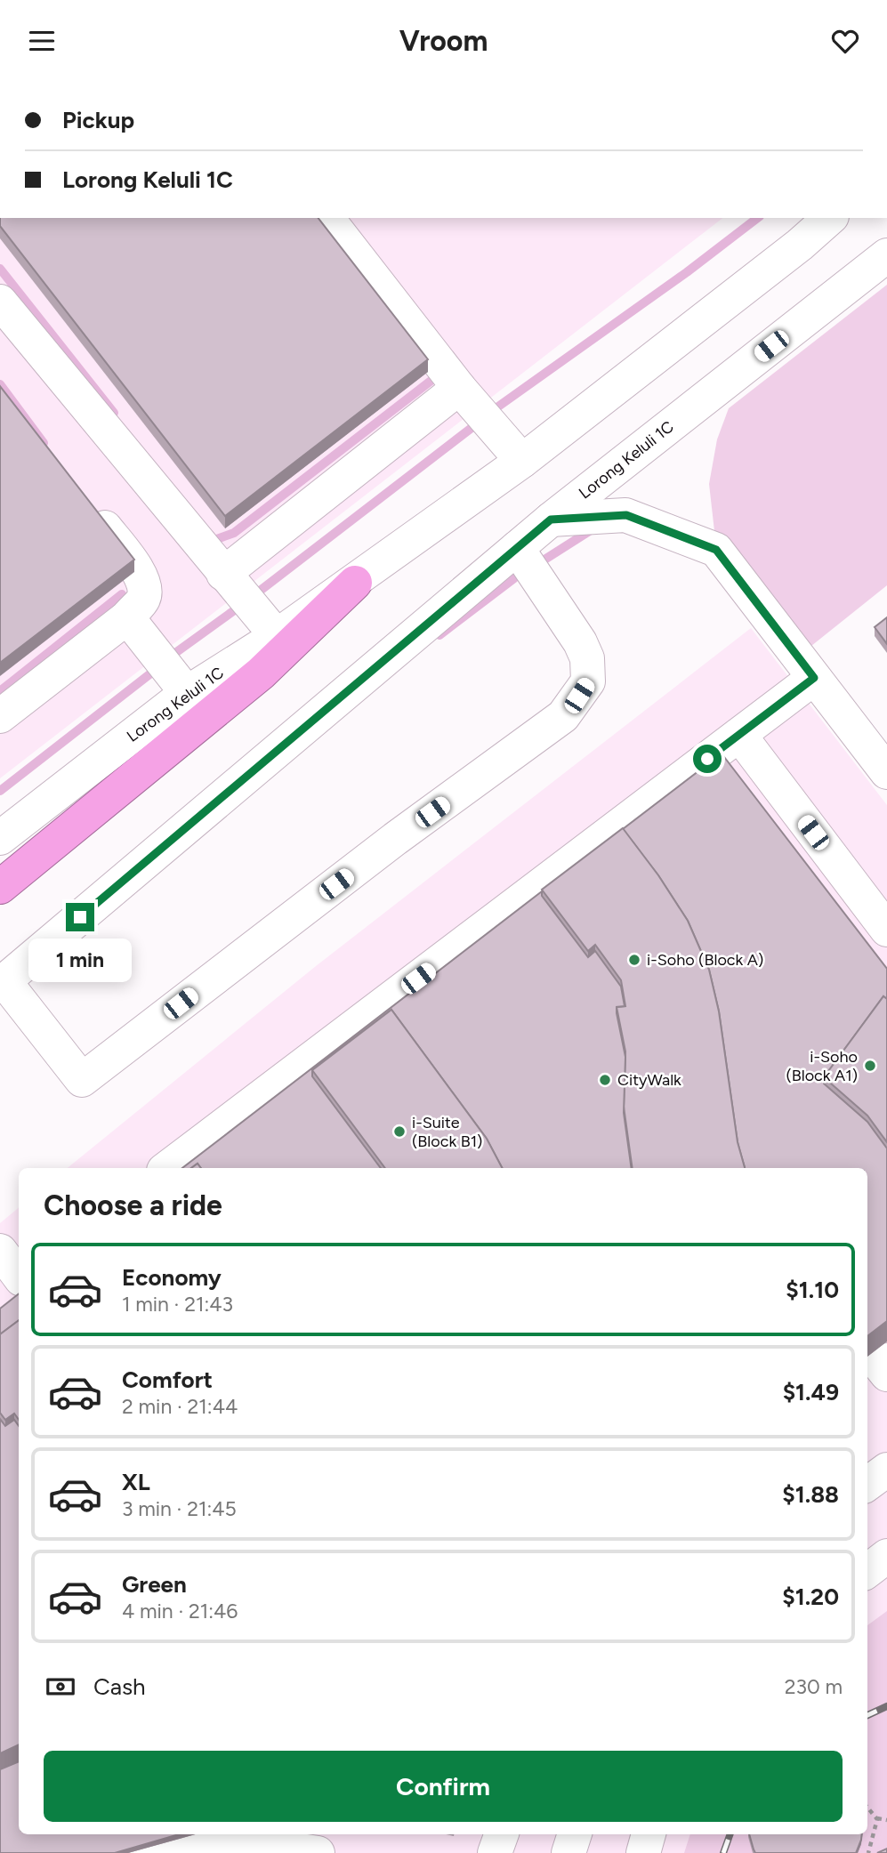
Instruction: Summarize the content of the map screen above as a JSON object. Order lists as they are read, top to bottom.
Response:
{
  "streets": {
    "street": ["Lorong Keluli 1C"]
  },
  "places": [
    "i-Soho (Block A)",
    "i-Soho (Block A1)",
    "CityWalk",
    "i-Suite (Block B1)"
  ],
  "page": {
    "header": "Vroom",
    "banner": ["Pickup", "Lorong Keluli 1C"],
    "bubble": "1 min",
    "heading": "Choose a ride",
    "list": [
      {
        "name": "Economy",
        "note": "1 min · 21:43",
        "value": "$1.10"
      },
      {
        "name": "Comfort",
        "note": "2 min · 21:44",
        "value": "$1.49"
      },
      {
        "name": "XL",
        "note": "3 min · 21:45",
        "value": "$1.88"
      },
      {
        "name": "Green",
        "note": "4 min · 21:46",
        "value": "$1.20"
      }
    ],
    "pay": ["Cash", "230 m"],
    "buttons": "Confirm"
  }
}
